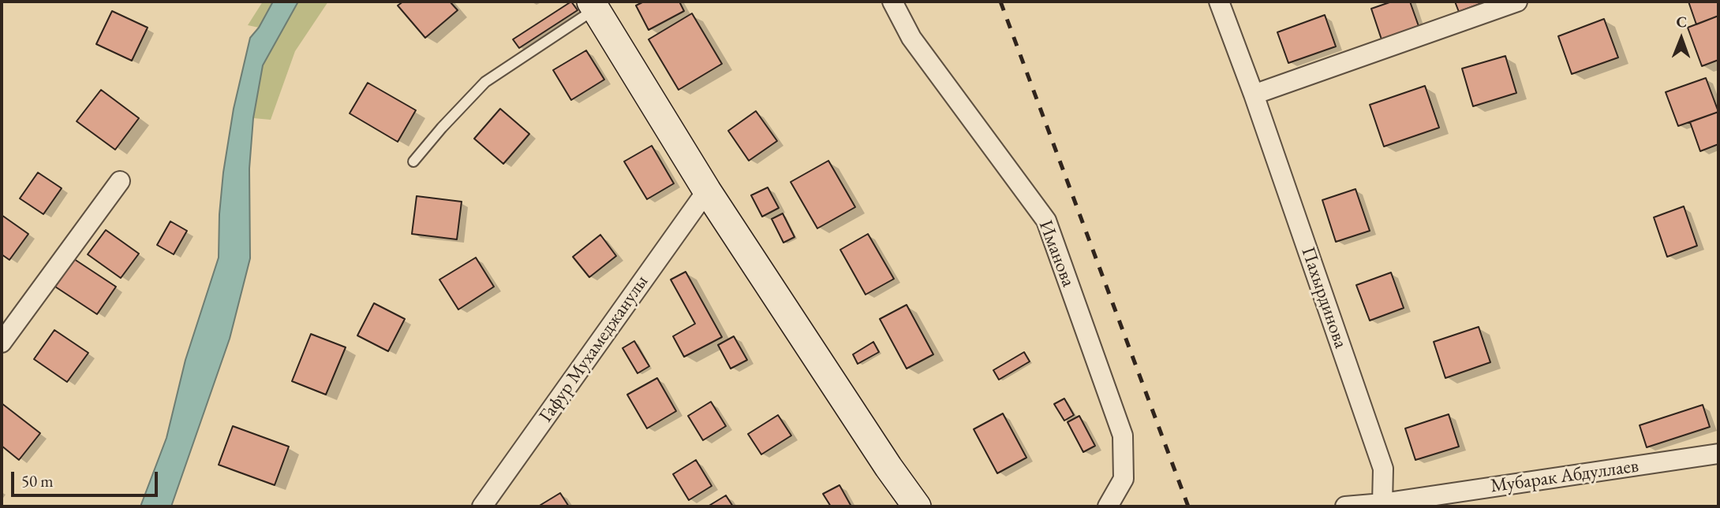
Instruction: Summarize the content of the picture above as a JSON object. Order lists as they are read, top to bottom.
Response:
{
  "streets": {
    "street": [
      "Иманова",
      "Пахырдинова",
      "Гафур Мухамеджанулы",
      "Мубарак Абдуллаев"
    ]
  },
  "crossings": [
    ["Пахырдинова", "Мубарак Абдуллаев"]
  ],
  "scale_bar": "50 m",
  "north": "top"
}
